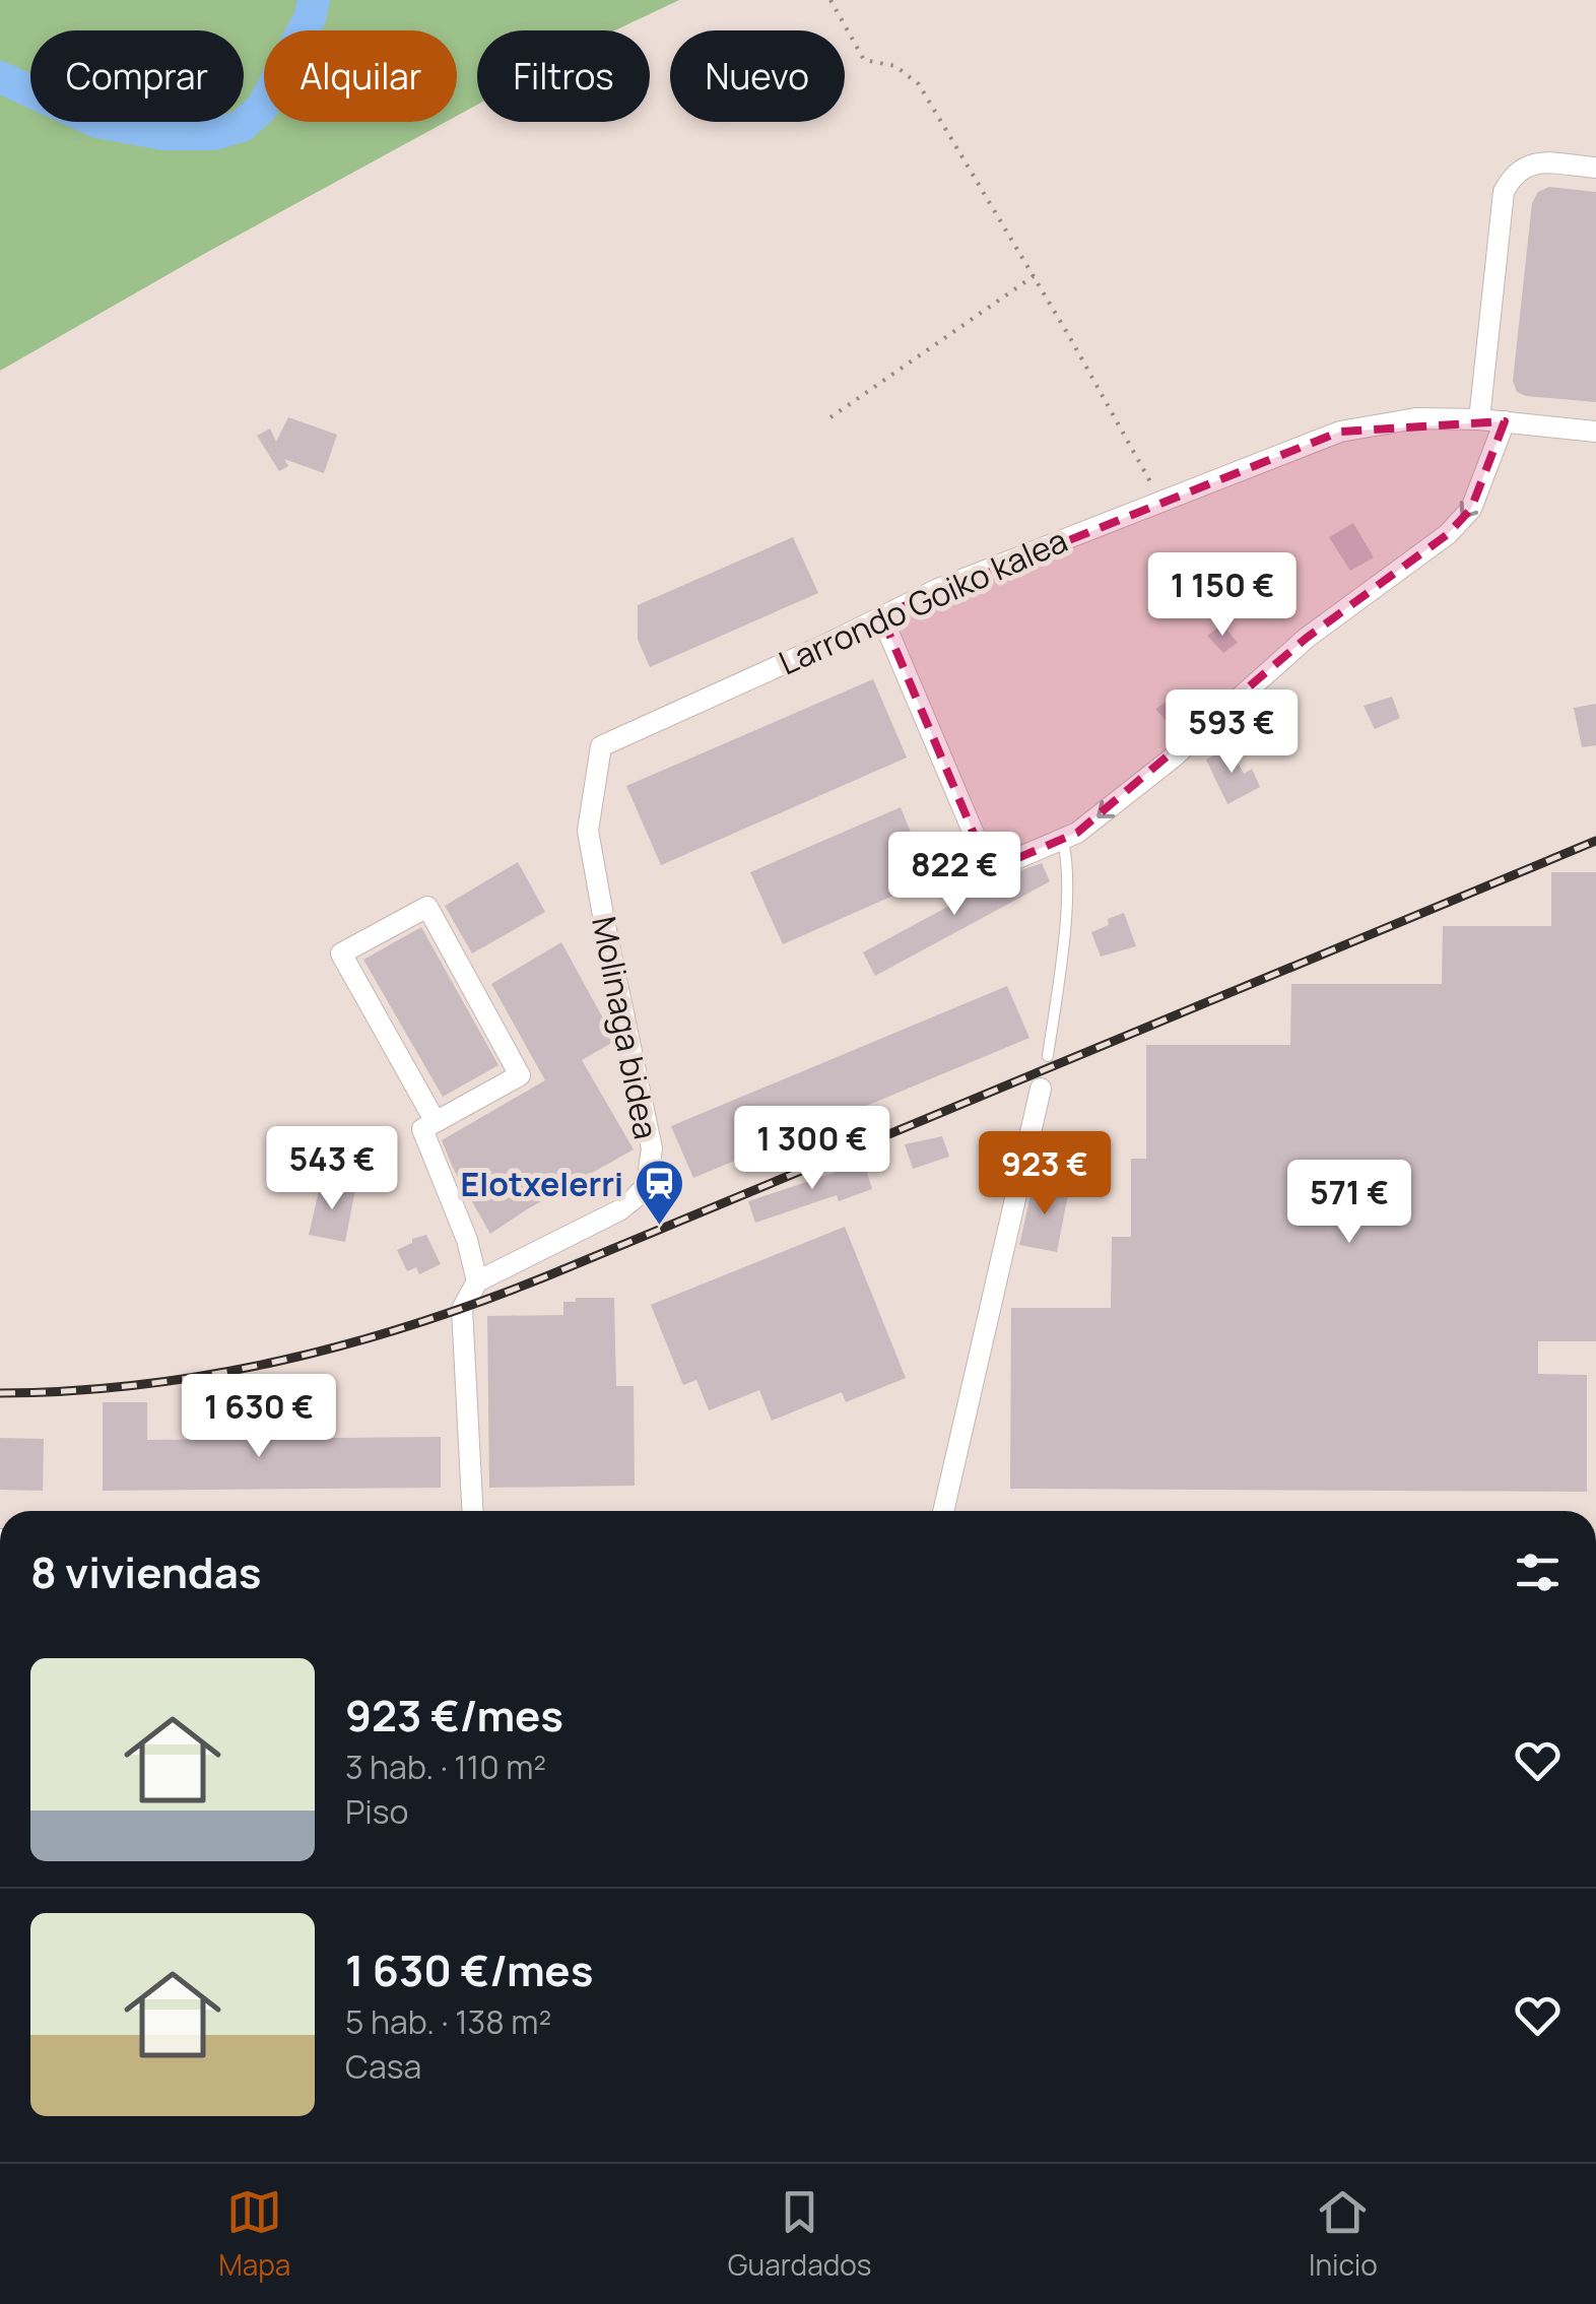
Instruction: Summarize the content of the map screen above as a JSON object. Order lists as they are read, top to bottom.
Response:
{
  "streets": {
    "street": ["Larrondo Goiko kalea", "Molinaga bidea"]
  },
  "crossings": [
    ["Larrondo Goiko kalea", "Molinaga bidea"]
  ],
  "places": {
    "station": ["Elotxelerri"]
  },
  "page": {
    "chip": [
      "Comprar",
      "Alquilar",
      "Filtros",
      "Nuevo"
    ],
    "price": [
      "1 150 €",
      "593 €",
      "822 €",
      "1 300 €",
      "543 €",
      "923 €",
      "571 €",
      "1 630 €"
    ],
    "heading": "8 viviendas",
    "list": [
      {
        "name": "923 €/mes",
        "note": "3 hab. · 110 m² · Piso"
      },
      {
        "name": "1 630 €/mes",
        "note": "5 hab. · 138 m² · Casa"
      }
    ],
    "tabs": ["Mapa", "Guardados", "Inicio"]
  }
}
